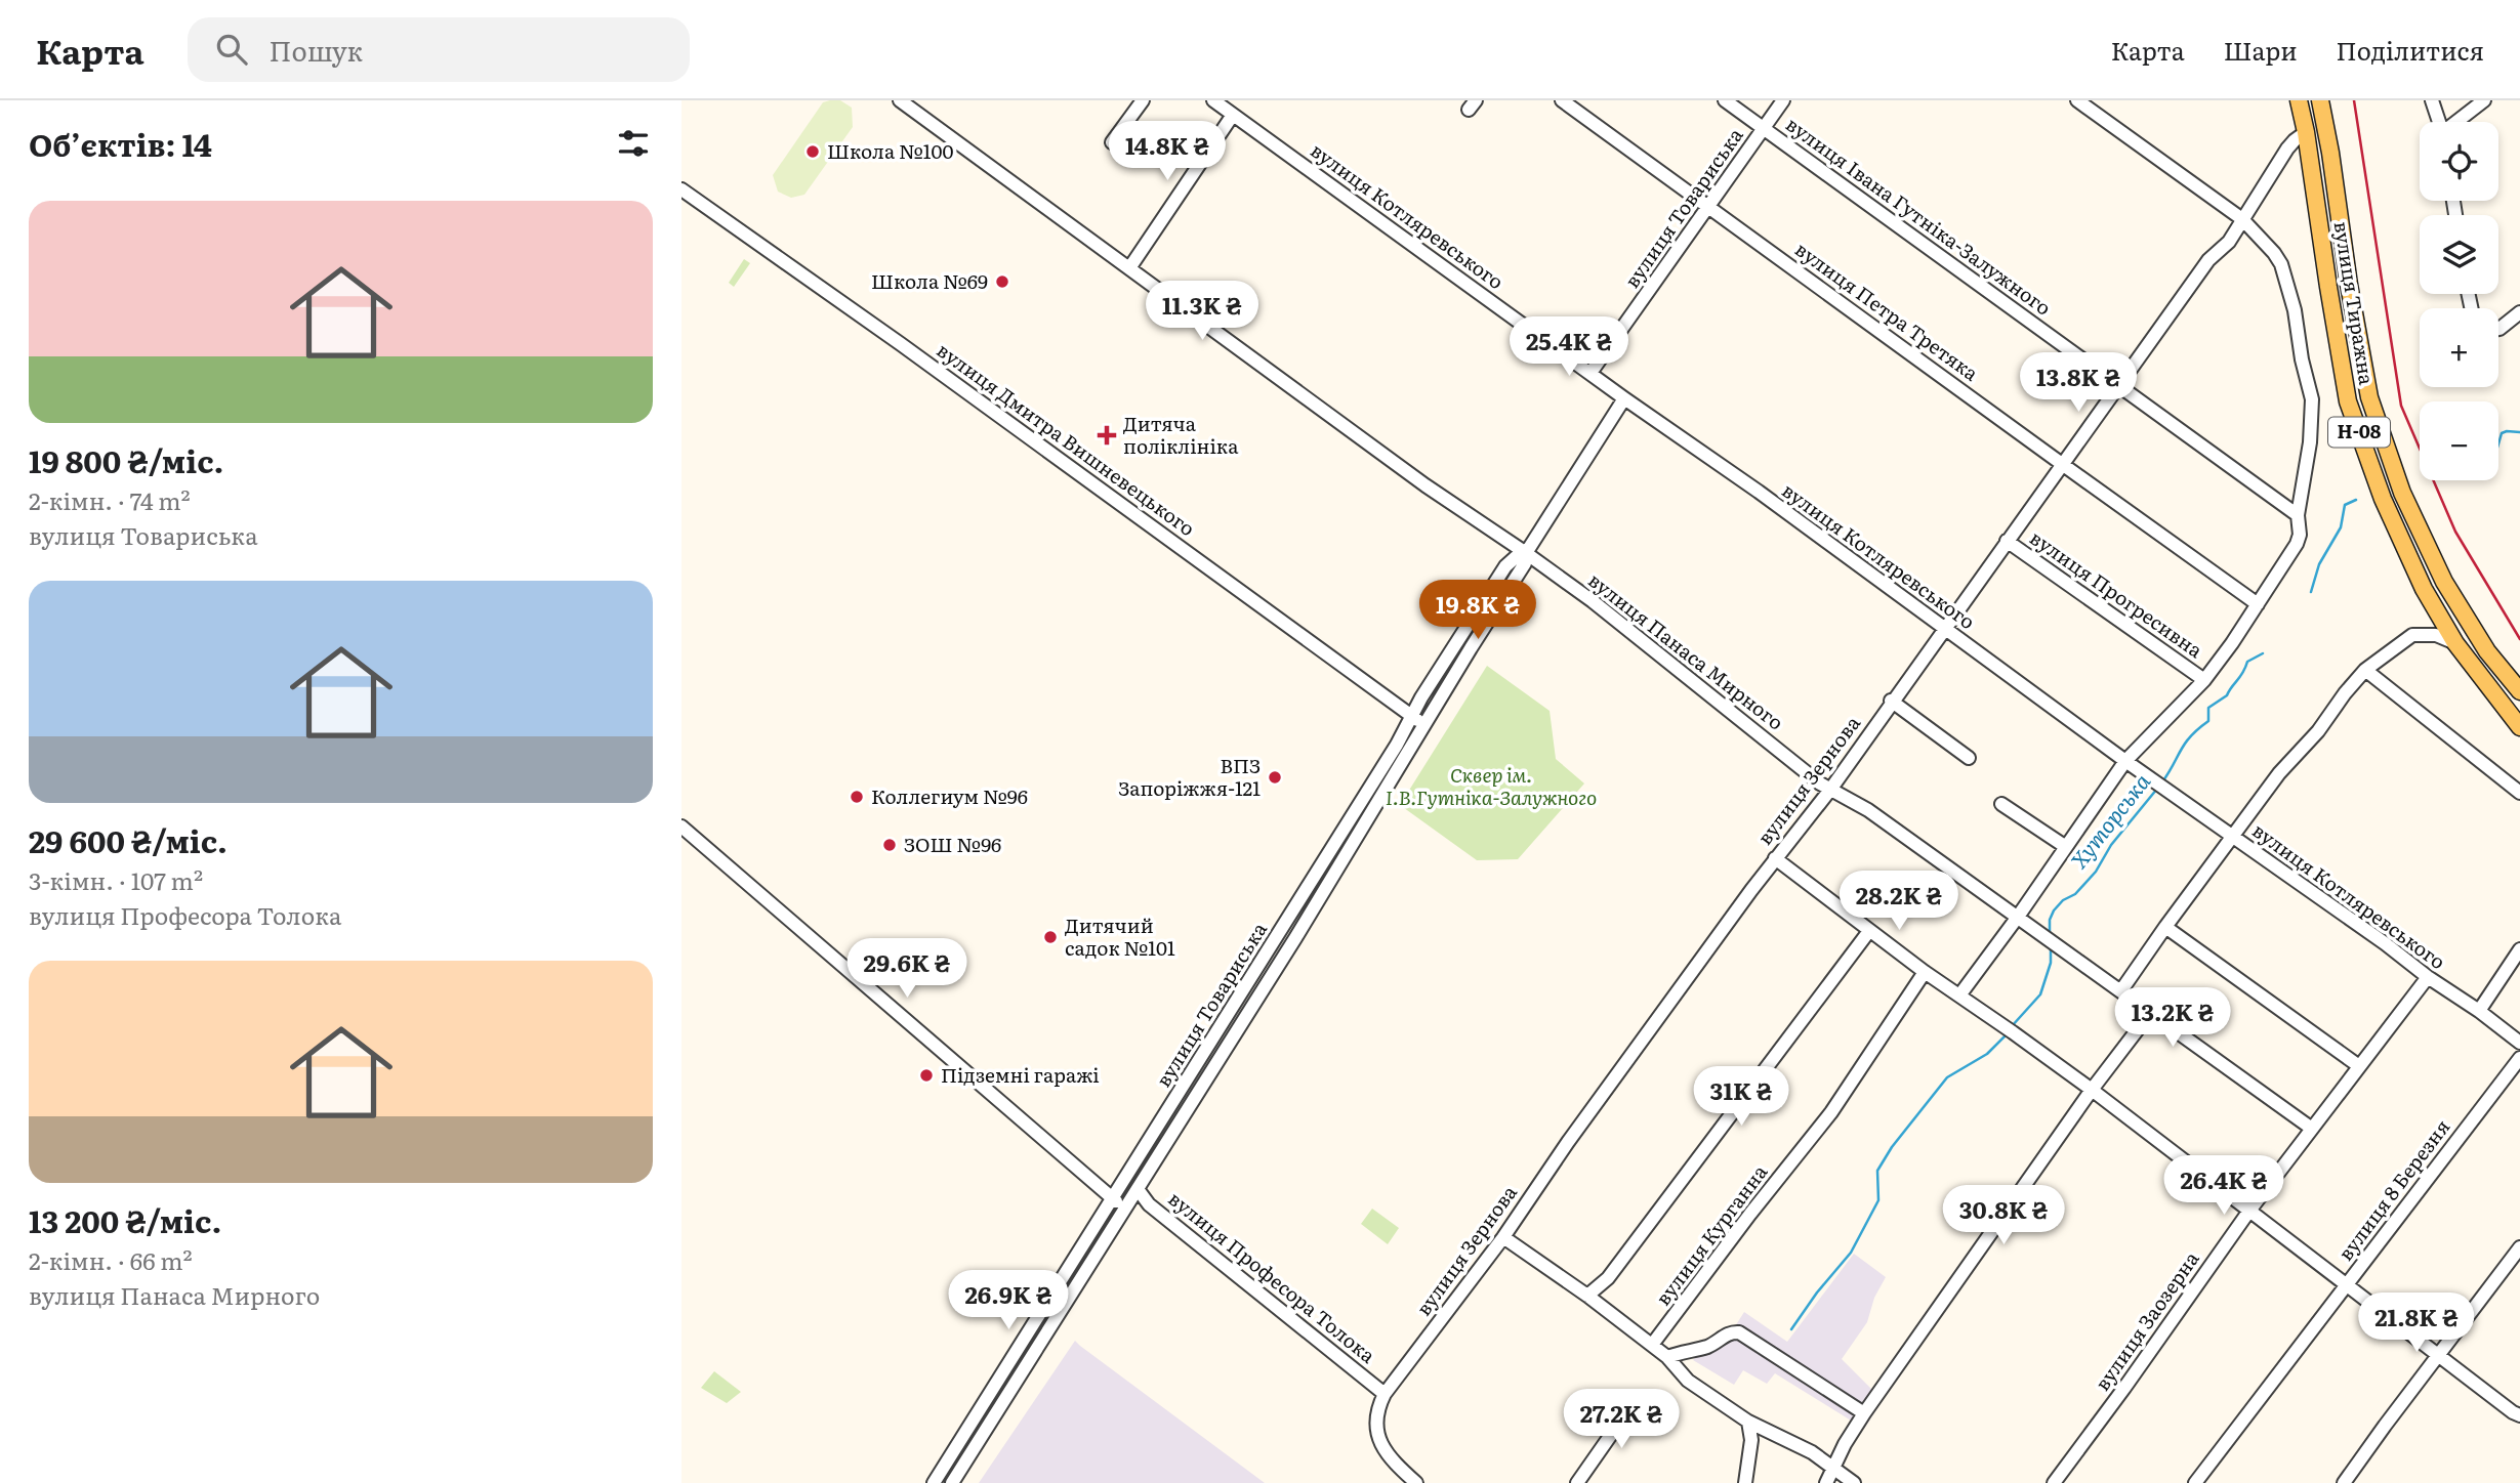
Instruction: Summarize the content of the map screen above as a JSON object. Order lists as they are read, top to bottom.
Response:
{
  "streets": {
    "main road": ["вулиця Тиражна", "Н-08"],
    "street": [
      "вулиця Товариська",
      "вулиця Котляревського",
      "вулиця Івана Гутніка-Залужного",
      "вулиця Петра Третяка",
      "вулиця Дмитра Вишневецького",
      "вулиця Прогресивна",
      "вулиця Панаса Мирного",
      "вулиця Зернова",
      "вулиця 8 Березня",
      "вулиця Курганна",
      "вулиця Професора Толока",
      "вулиця Заозерна"
    ]
  },
  "crossings": [
    ["вулиця Товариська", "вулиця Котляревського"],
    ["вулиця Товариська", "вулиця Івана Гутніка-Залужного"],
    ["вулиця Товариська", "вулиця Петра Третяка"],
    ["вулиця Товариська", "вулиця Дмитра Вишневецького"],
    ["вулиця Товариська", "вулиця Панаса Мирного"],
    ["вулиця Товариська", "вулиця Професора Толока"],
    ["вулиця Котляревського", "вулиця Зернова"],
    ["вулиця Котляревського", "вулиця Заозерна"],
    ["вулиця Івана Гутніка-Залужного", "вулиця Зернова"],
    ["вулиця Тиражна", "вулиця Зернова"],
    ["вулиця Петра Третяка", "вулиця Зернова"],
    ["вулиця Прогресивна", "вулиця Зернова"],
    ["вулиця Панаса Мирного", "вулиця Зернова"],
    ["вулиця Панаса Мирного", "вулиця Заозерна"],
    ["вулиця Зернова", "вулиця Професора Толока"]
  ],
  "water": ["Хуторська"],
  "parks": ["Сквер ім. І.В.Гутніка-Залужного"],
  "places": {
    "other": [
      "Школа №100",
      "Школа №69",
      "ВПЗ Запоріжжя-121",
      "Коллегиум №96",
      "ЗОШ №96",
      "Дитячий садок №101",
      "Підземні гаражі"
    ],
    "health": ["Дитяча поліклініка"]
  },
  "page": {
    "header": "Карта",
    "search": "Пошук",
    "nav": ["Карта", "Шари", "Поділитися"],
    "heading": "Об’єктів: 14",
    "price": [
      "14.8K ₴",
      "11.3K ₴",
      "25.4K ₴",
      "13.8K ₴",
      "19.8K ₴",
      "28.2K ₴",
      "29.6K ₴",
      "13.2K ₴",
      "31K ₴",
      "26.4K ₴",
      "30.8K ₴",
      "26.9K ₴",
      "21.8K ₴",
      "27.2K ₴"
    ],
    "map_buttons": ["+", "−"],
    "list": [
      {
        "name": "19 800 ₴/міс.",
        "note": "2-кімн. · 74 m² · вулиця Товариська"
      },
      {
        "name": "29 600 ₴/міс.",
        "note": "3-кімн. · 107 m² · вулиця Професора Толока"
      },
      {
        "name": "13 200 ₴/міс.",
        "note": "2-кімн. · 66 m² · вулиця Панаса Мирного"
      }
    ]
  }
}
